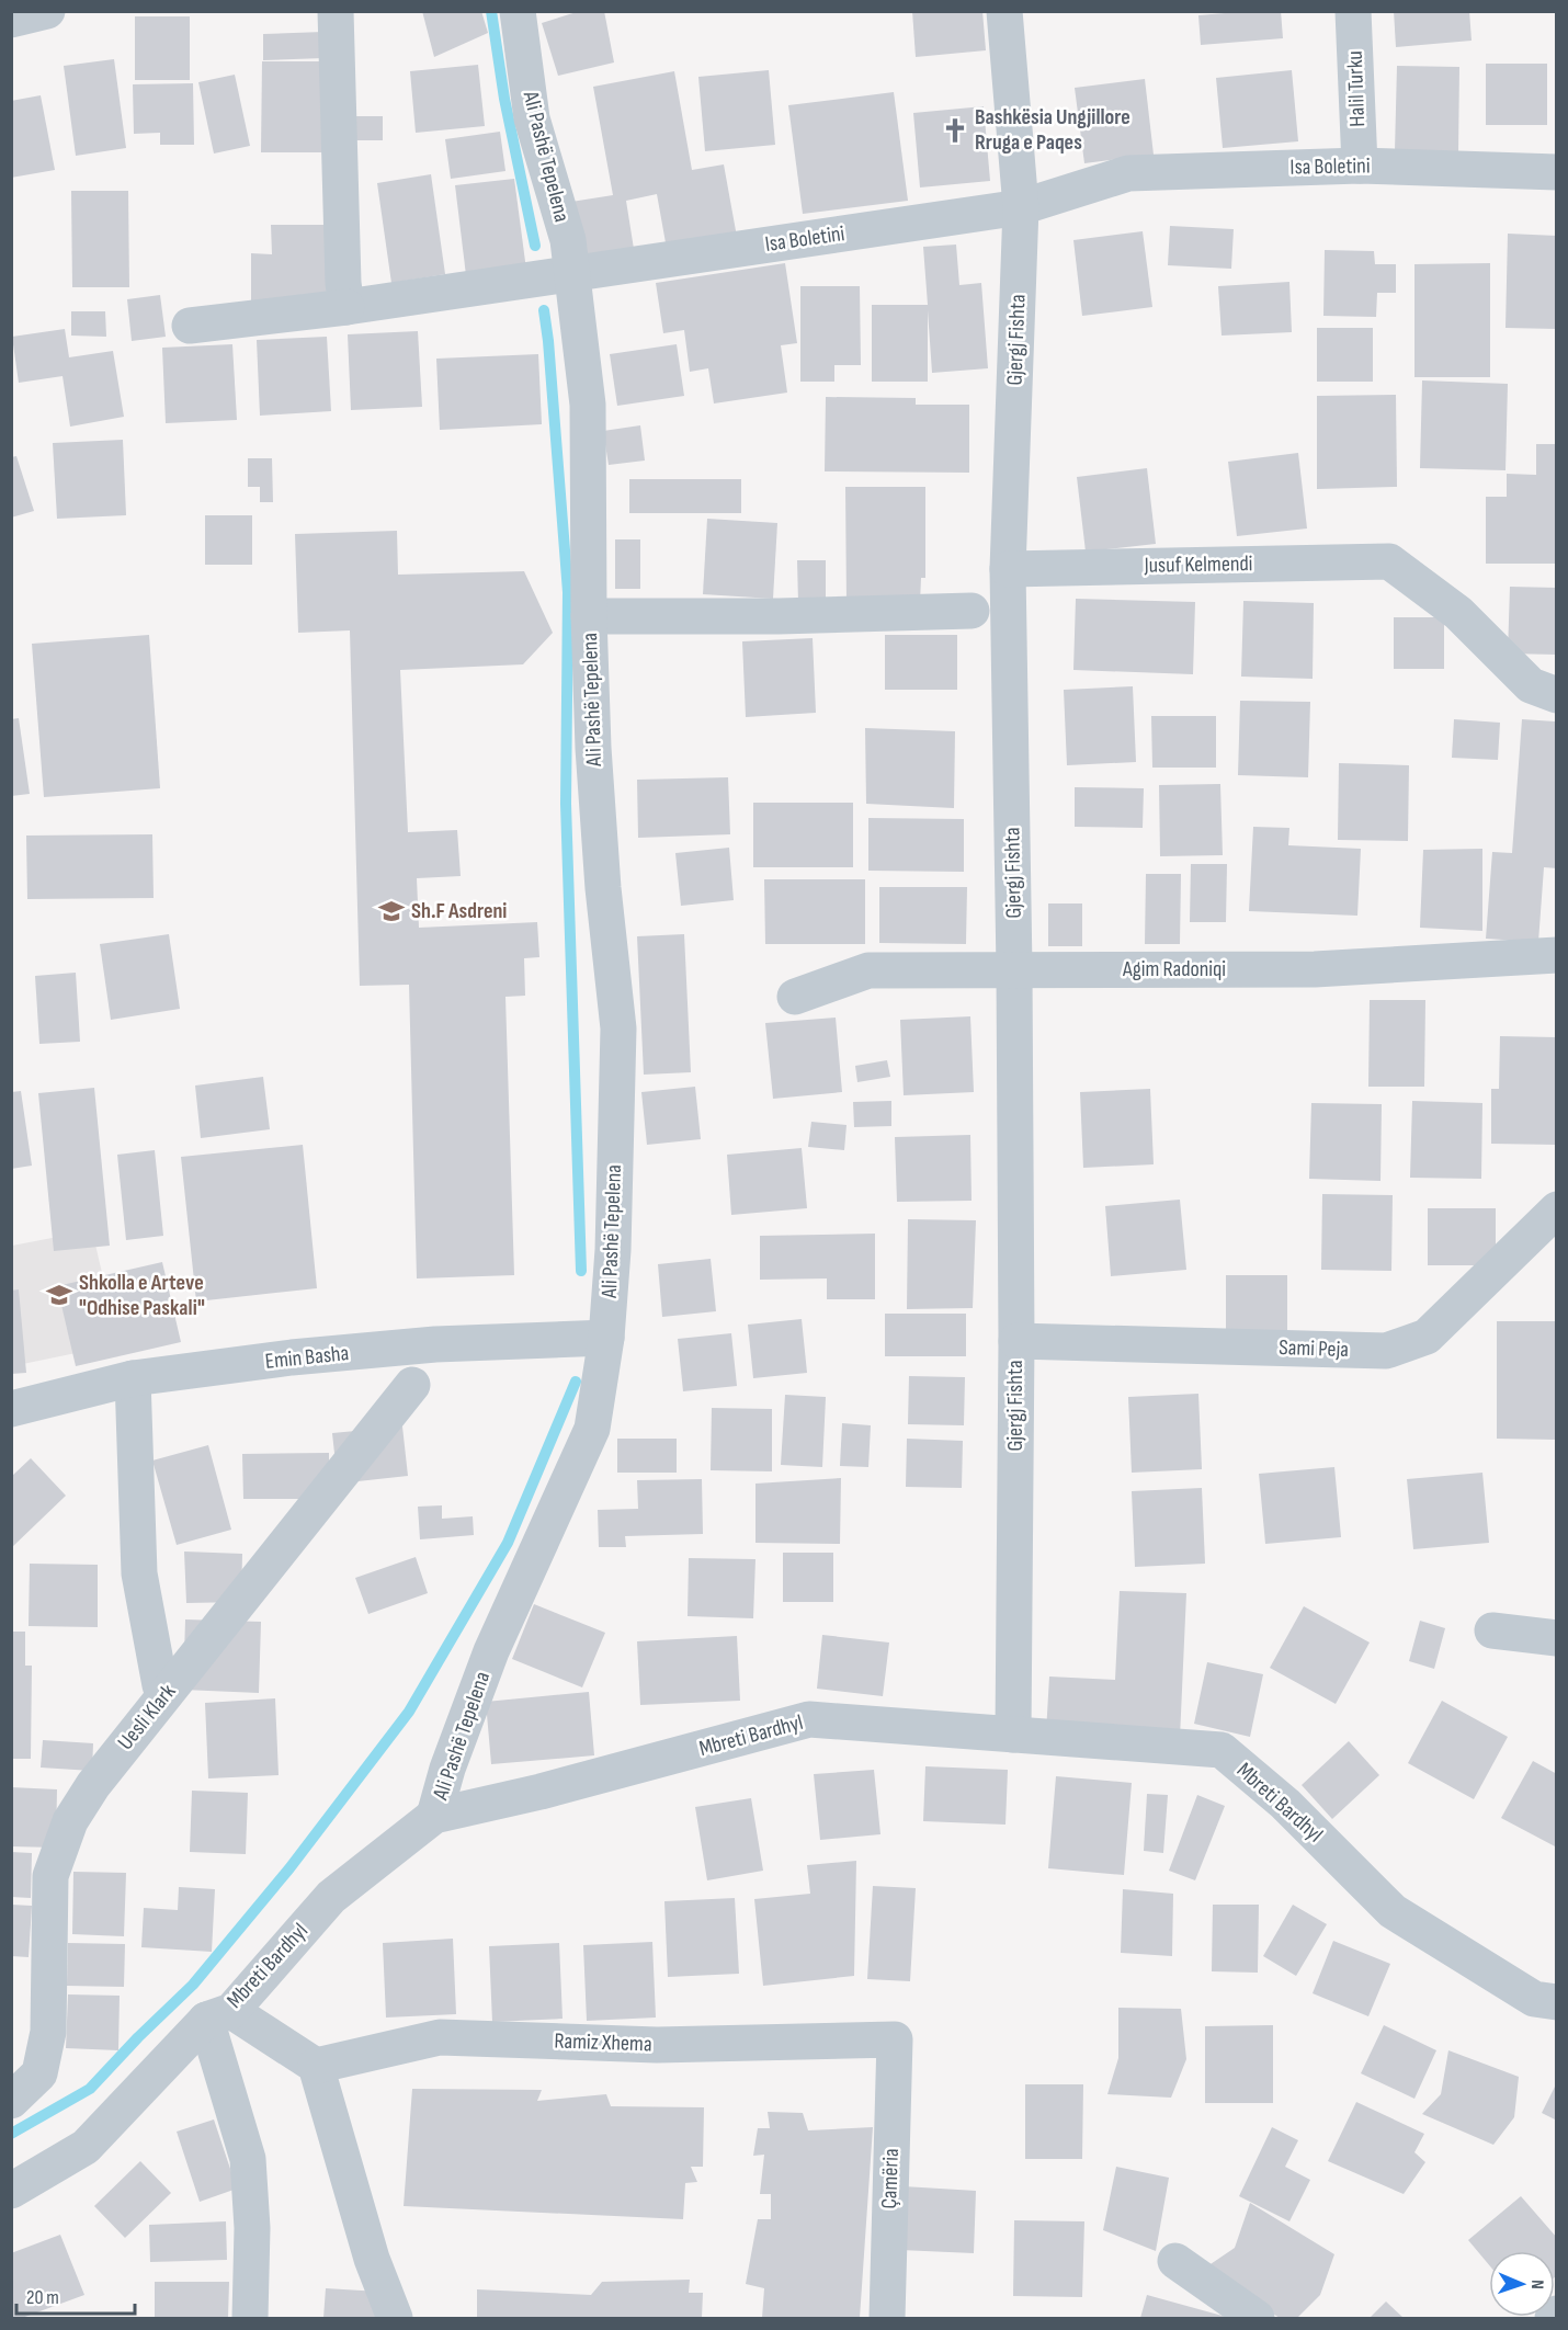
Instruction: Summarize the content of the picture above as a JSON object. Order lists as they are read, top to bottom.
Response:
{
  "streets": {
    "street": [
      "Halil Turku",
      "Ali Pashë Tepelena",
      "Isa Boletini",
      "Gjergj Fishta",
      "Jusuf Kelmendi",
      "Agim Radoniqi",
      "Sami Peja",
      "Emin Basha",
      "Uesli Klark",
      "Mbreti Bardhyl",
      "Ramiz Xhema",
      "Çamëria"
    ]
  },
  "crossings": [
    ["Halil Turku", "Isa Boletini"],
    ["Ali Pashë Tepelena", "Isa Boletini"],
    ["Ali Pashë Tepelena", "Emin Basha"],
    ["Ali Pashë Tepelena", "Mbreti Bardhyl"],
    ["Isa Boletini", "Gjergj Fishta"],
    ["Gjergj Fishta", "Jusuf Kelmendi"],
    ["Gjergj Fishta", "Agim Radoniqi"],
    ["Gjergj Fishta", "Sami Peja"],
    ["Gjergj Fishta", "Mbreti Bardhyl"],
    ["Ramiz Xhema", "Çamëria"]
  ],
  "places": {
    "church": ["Bashkësia Ungjillore Rruga e Paqes"],
    "school or university": ["Sh.F Asdreni", "Shkolla e Arteve \"Odhise Paskali\""]
  },
  "scale_bar": "20 m",
  "north": "right"
}
